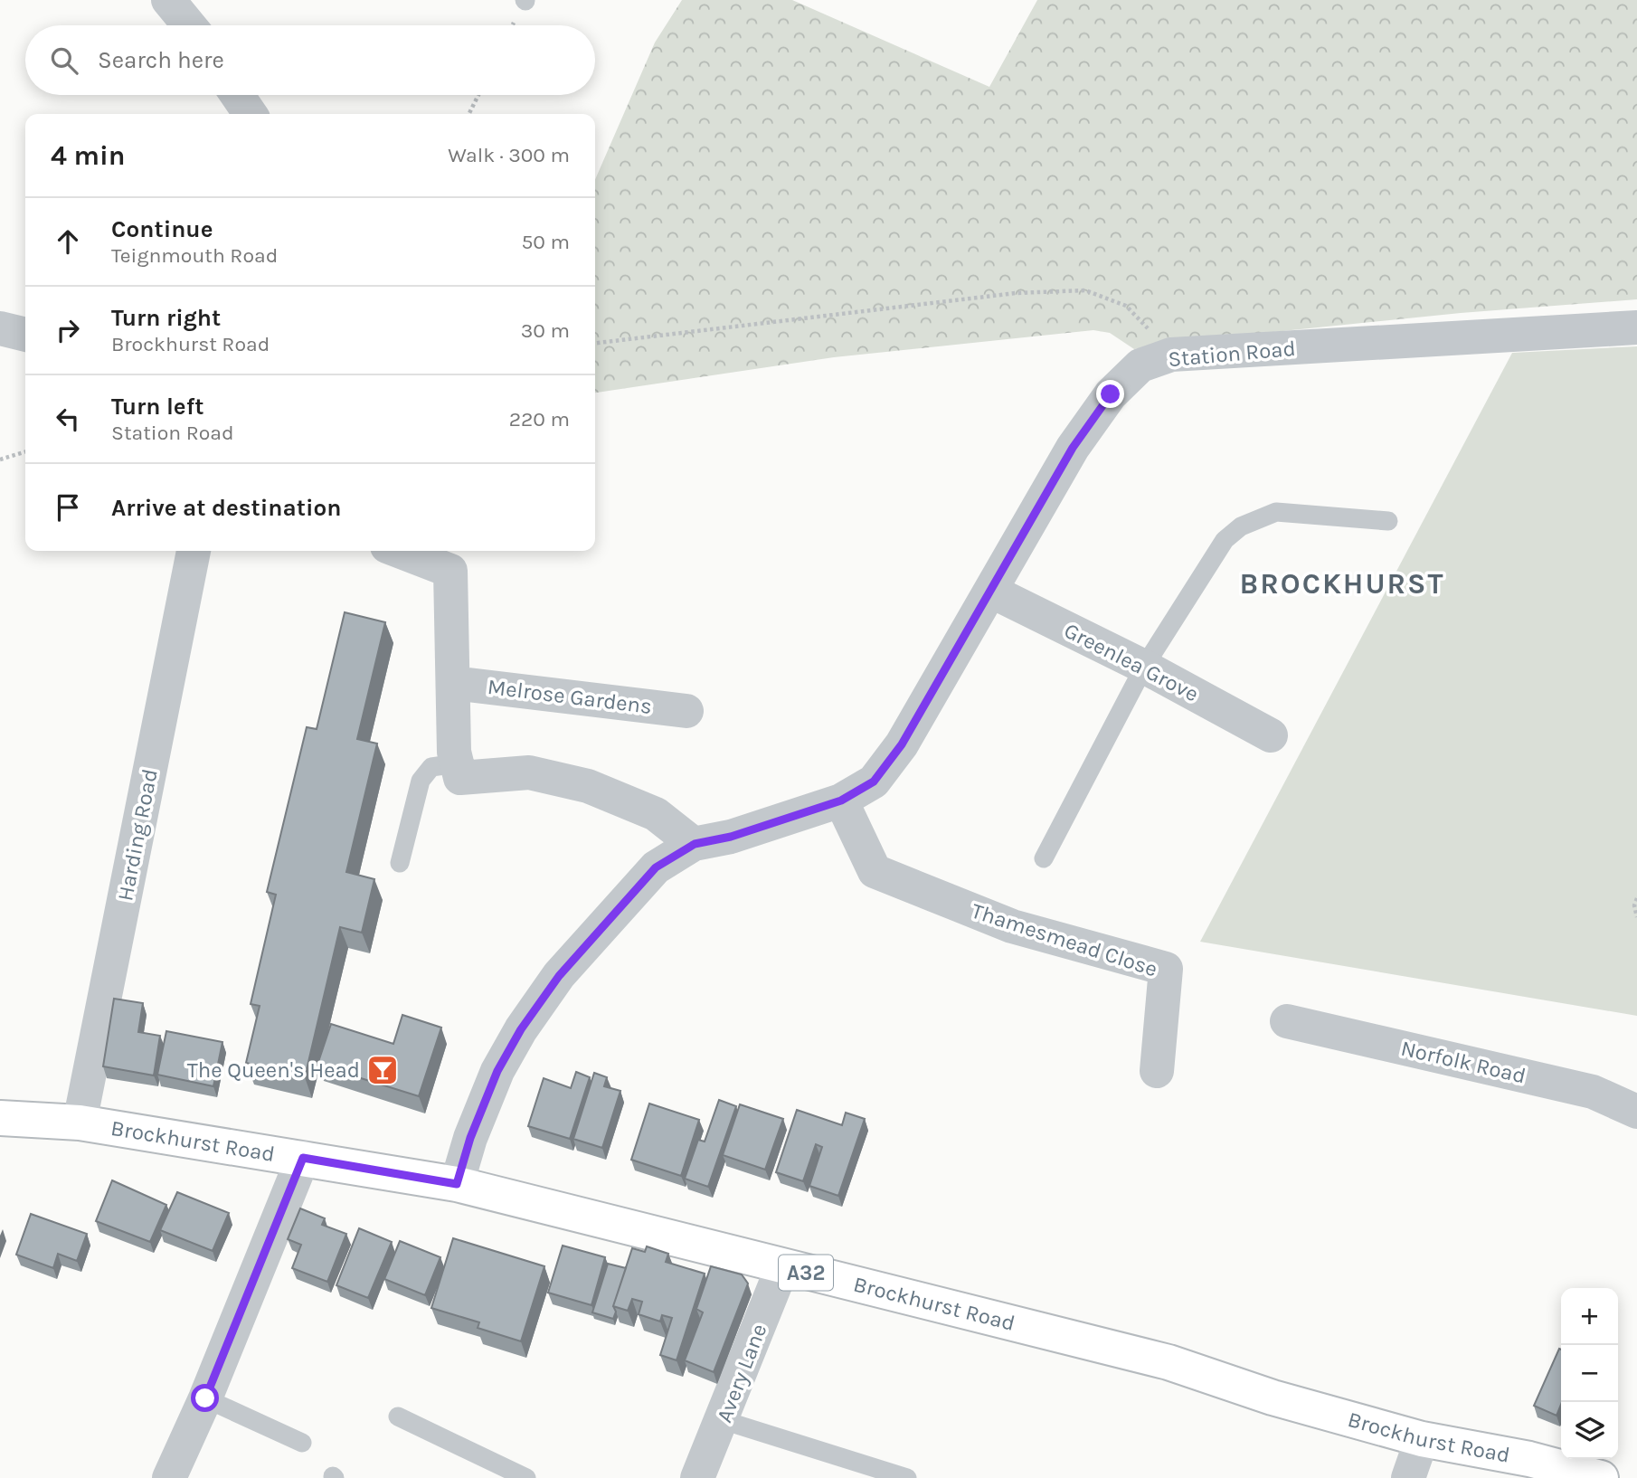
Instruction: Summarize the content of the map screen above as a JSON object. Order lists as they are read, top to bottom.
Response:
{
  "streets": {
    "main road": ["Brockhurst Road", "A32"],
    "street": [
      "Station Road",
      "Greenlea Grove",
      "Melrose Gardens",
      "Harding Road",
      "Thamesmead Close",
      "Norfolk Road",
      "Avery Lane"
    ]
  },
  "crossings": [
    ["Station Road", "Greenlea Grove"],
    ["Station Road", "Thamesmead Close"],
    ["Station Road", "Brockhurst Road"],
    ["Harding Road", "Brockhurst Road"],
    ["Brockhurst Road", "Avery Lane"]
  ],
  "districts": ["BROCKHURST"],
  "places": {
    "bar": ["The Queen's Head"]
  },
  "page": {
    "search": "Search here",
    "heading": ["4 min", "Walk · 300 m"],
    "list": [
      ["Continue", "Teignmouth Road", "50 m"],
      ["Turn right", "Brockhurst Road", "30 m"],
      ["Turn left", "Station Road", "220 m"],
      "Arrive at destination"
    ],
    "map_buttons": ["+", "−"]
  }
}
